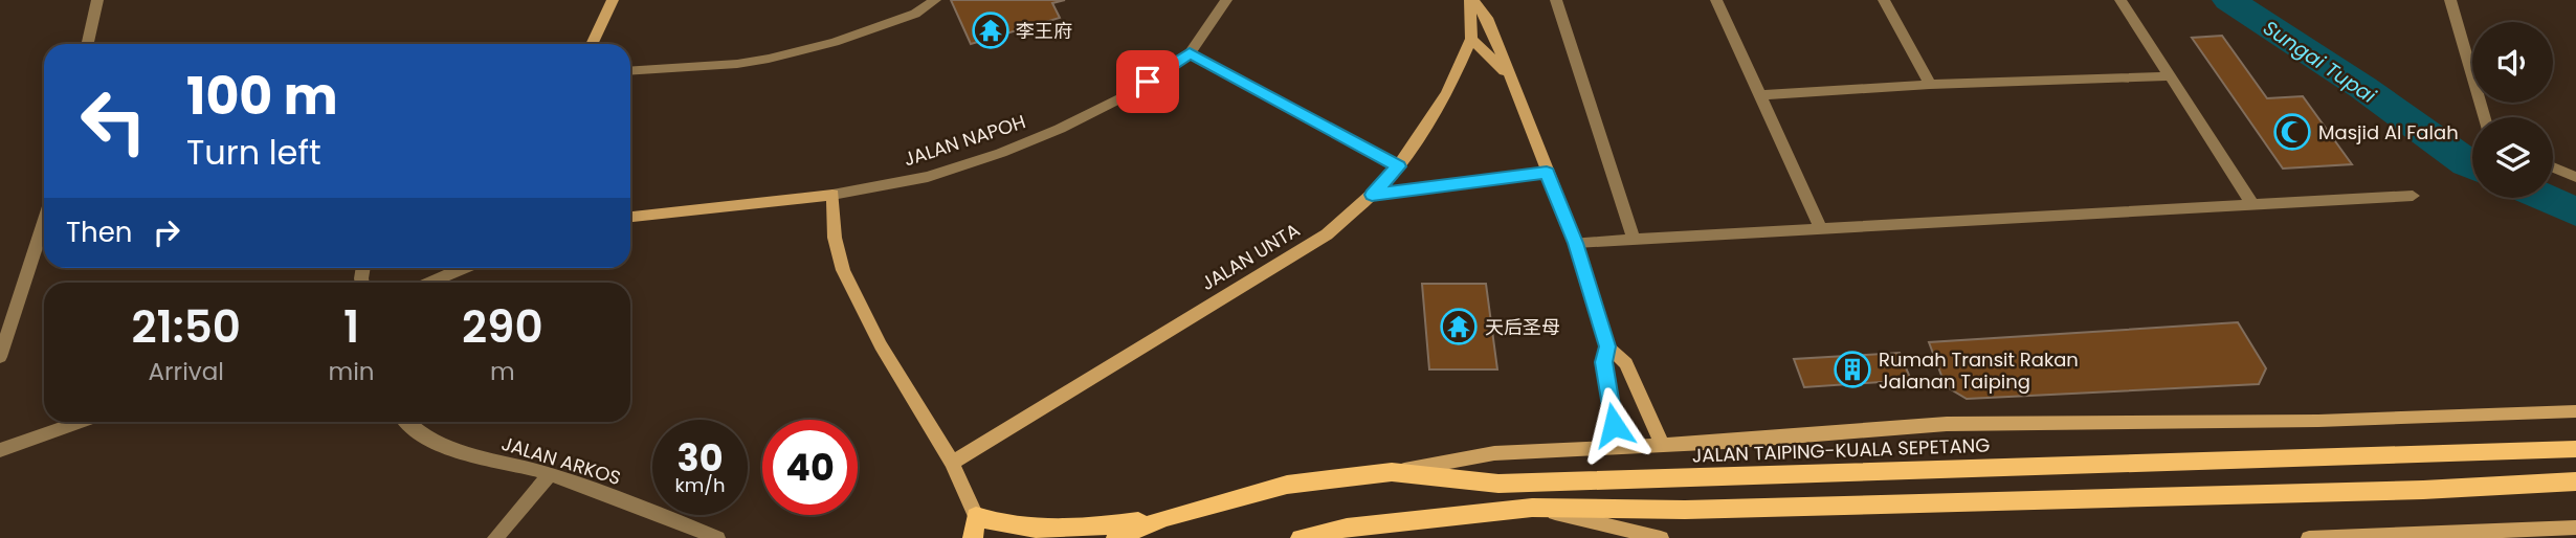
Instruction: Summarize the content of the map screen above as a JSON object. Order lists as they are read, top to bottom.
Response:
{
  "streets": {
    "main road": ["JALAN NAPOH", "JALAN UNTA", "JALAN TAIPING-KUALA SEPETANG"],
    "street": ["JALAN ARKOS"]
  },
  "water": ["Sungai Tupai"],
  "places": {
    "temple": ["李王府", "天后圣母"],
    "mosque": ["Masjid Al Falah"],
    "building": ["Rumah Transit Rakan Jalanan Taiping"]
  },
  "page": {
    "turn": ["100 m", "Turn left"],
    "then": "Then",
    "eta": [
      "21:50",
      "Arrival",
      "1",
      "min",
      "290",
      "m"
    ],
    "speed": "30 km/h",
    "limit": "40"
  }
}
